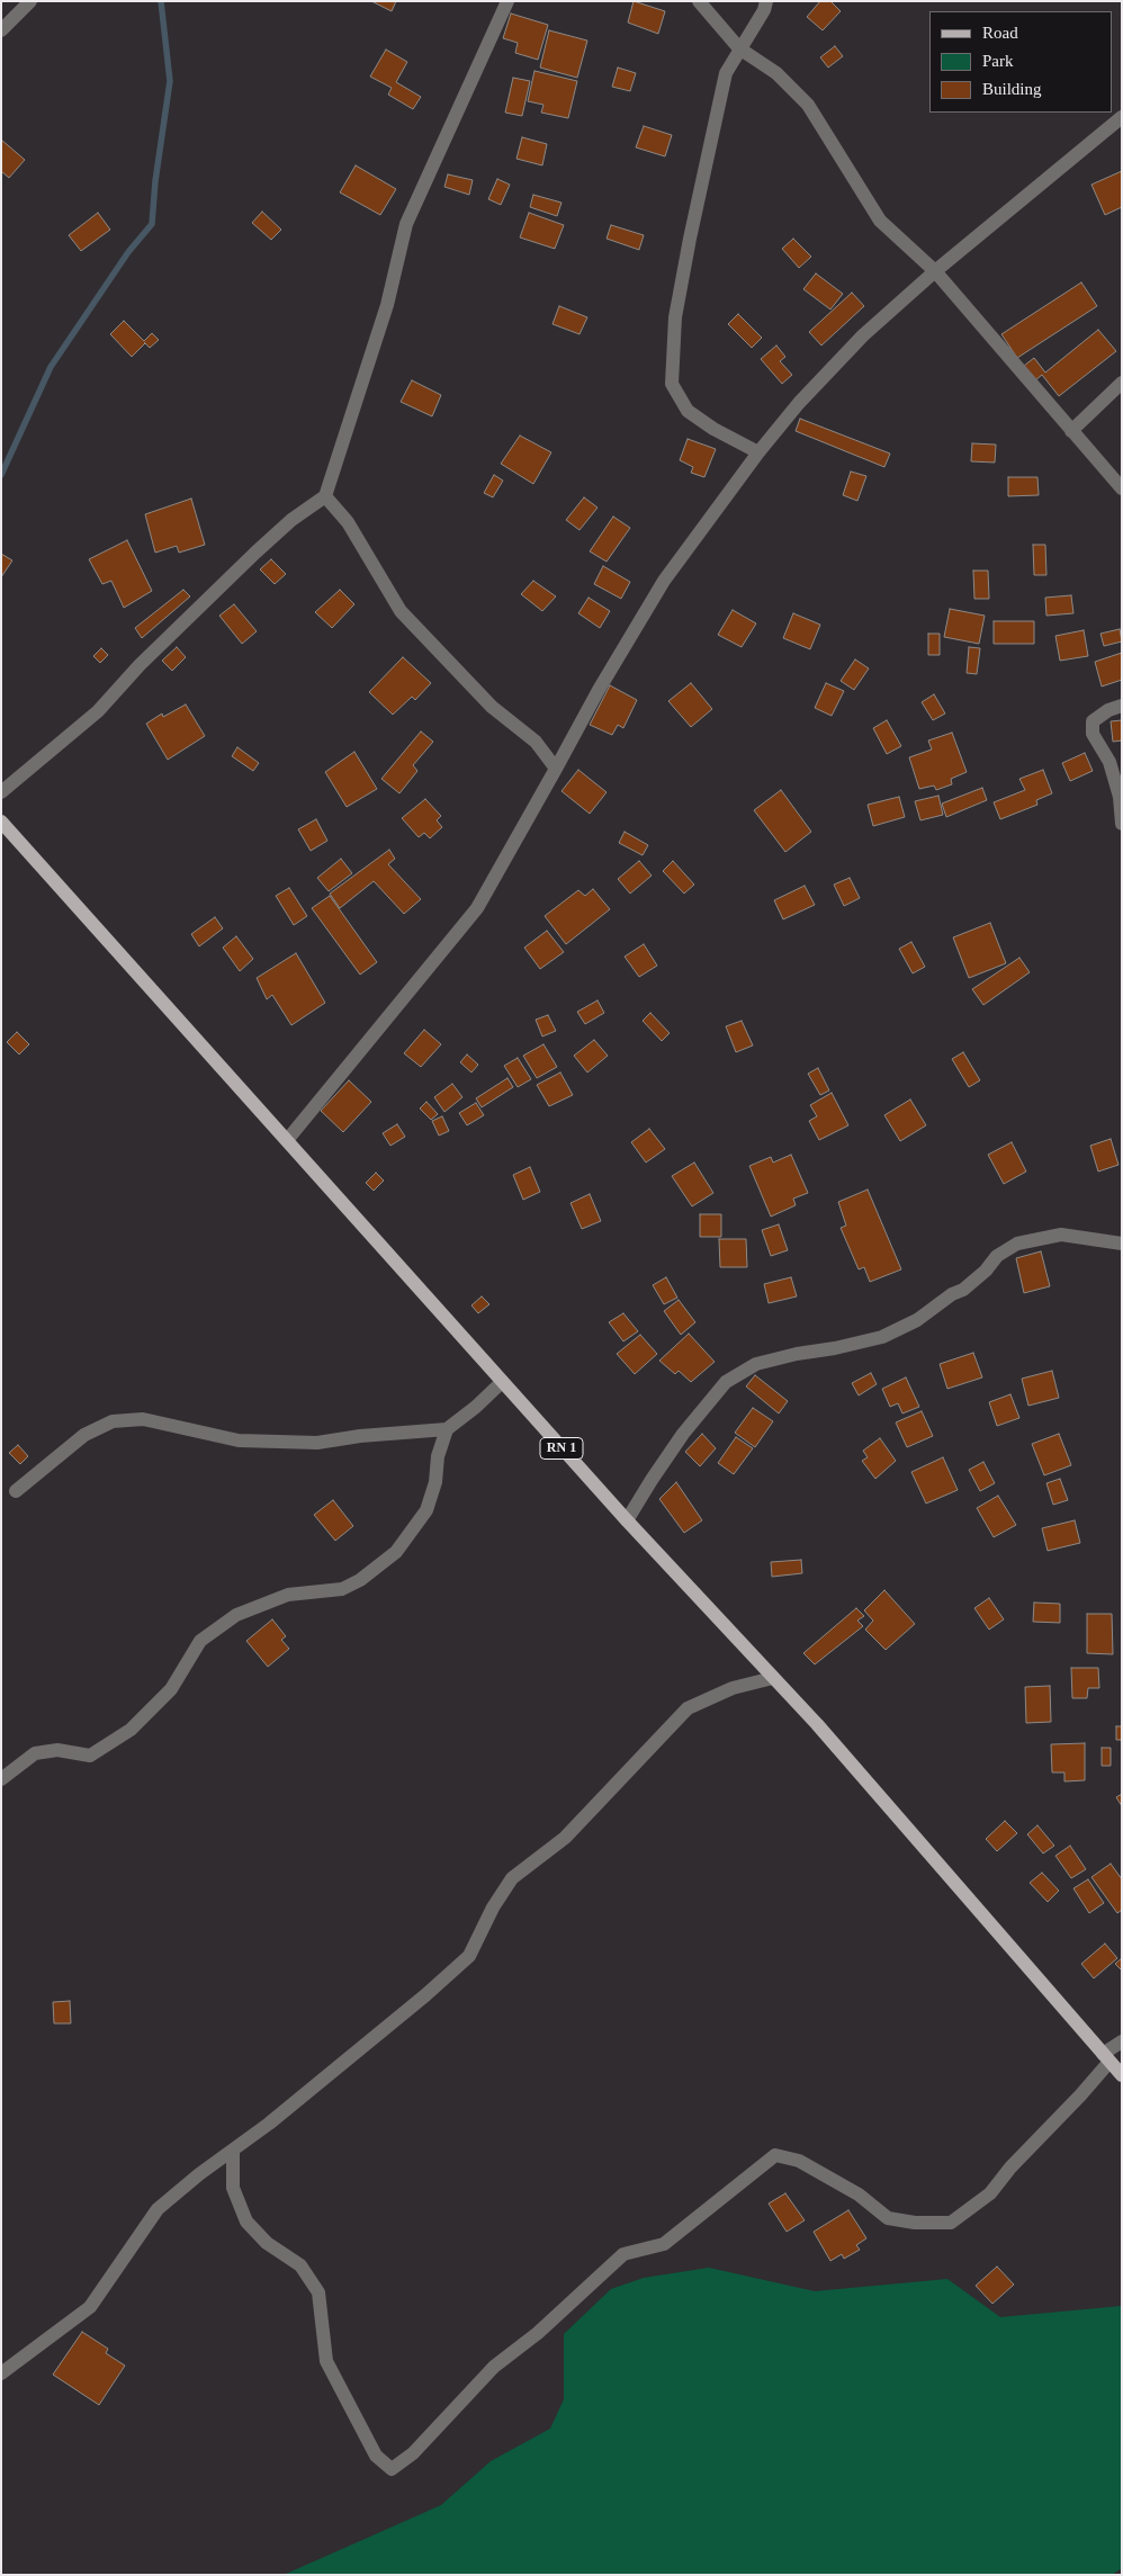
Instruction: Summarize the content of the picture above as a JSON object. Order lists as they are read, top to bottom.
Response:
{
  "streets": {
    "main road": ["RN 1"]
  },
  "legend": ["Road", "Park", "Building"]
}
